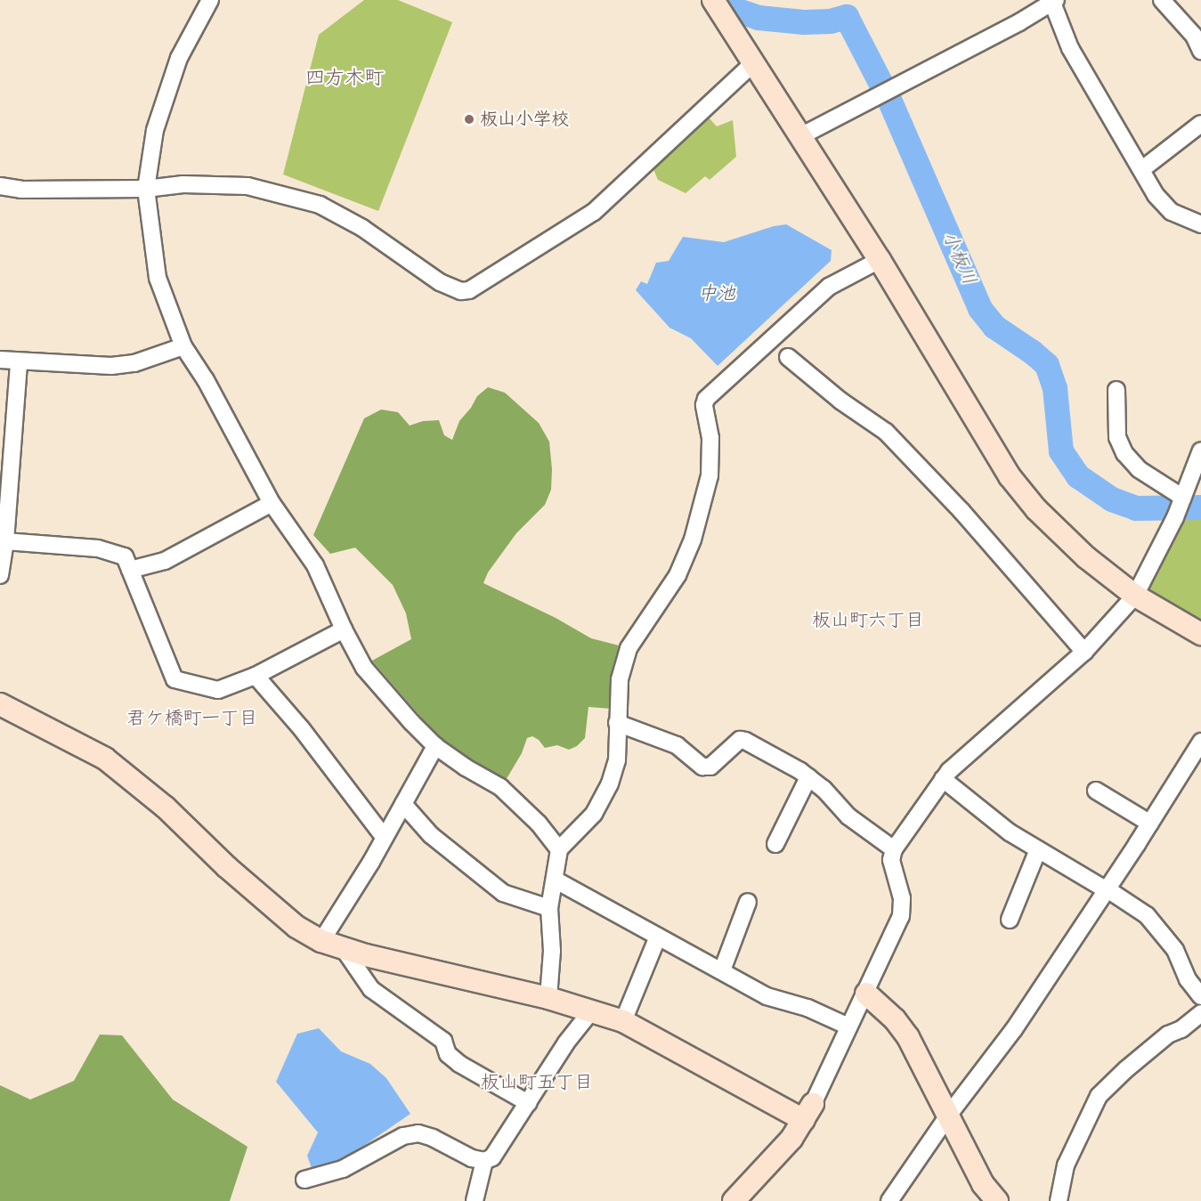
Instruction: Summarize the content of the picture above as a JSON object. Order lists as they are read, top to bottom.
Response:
{
  "districts": [
    "四方木町",
    "板山町六丁目",
    "君ケ橋町一丁目",
    "板山町五丁目"
  ],
  "water": ["小板川", "中池"],
  "places": ["板山小学校"]
}
